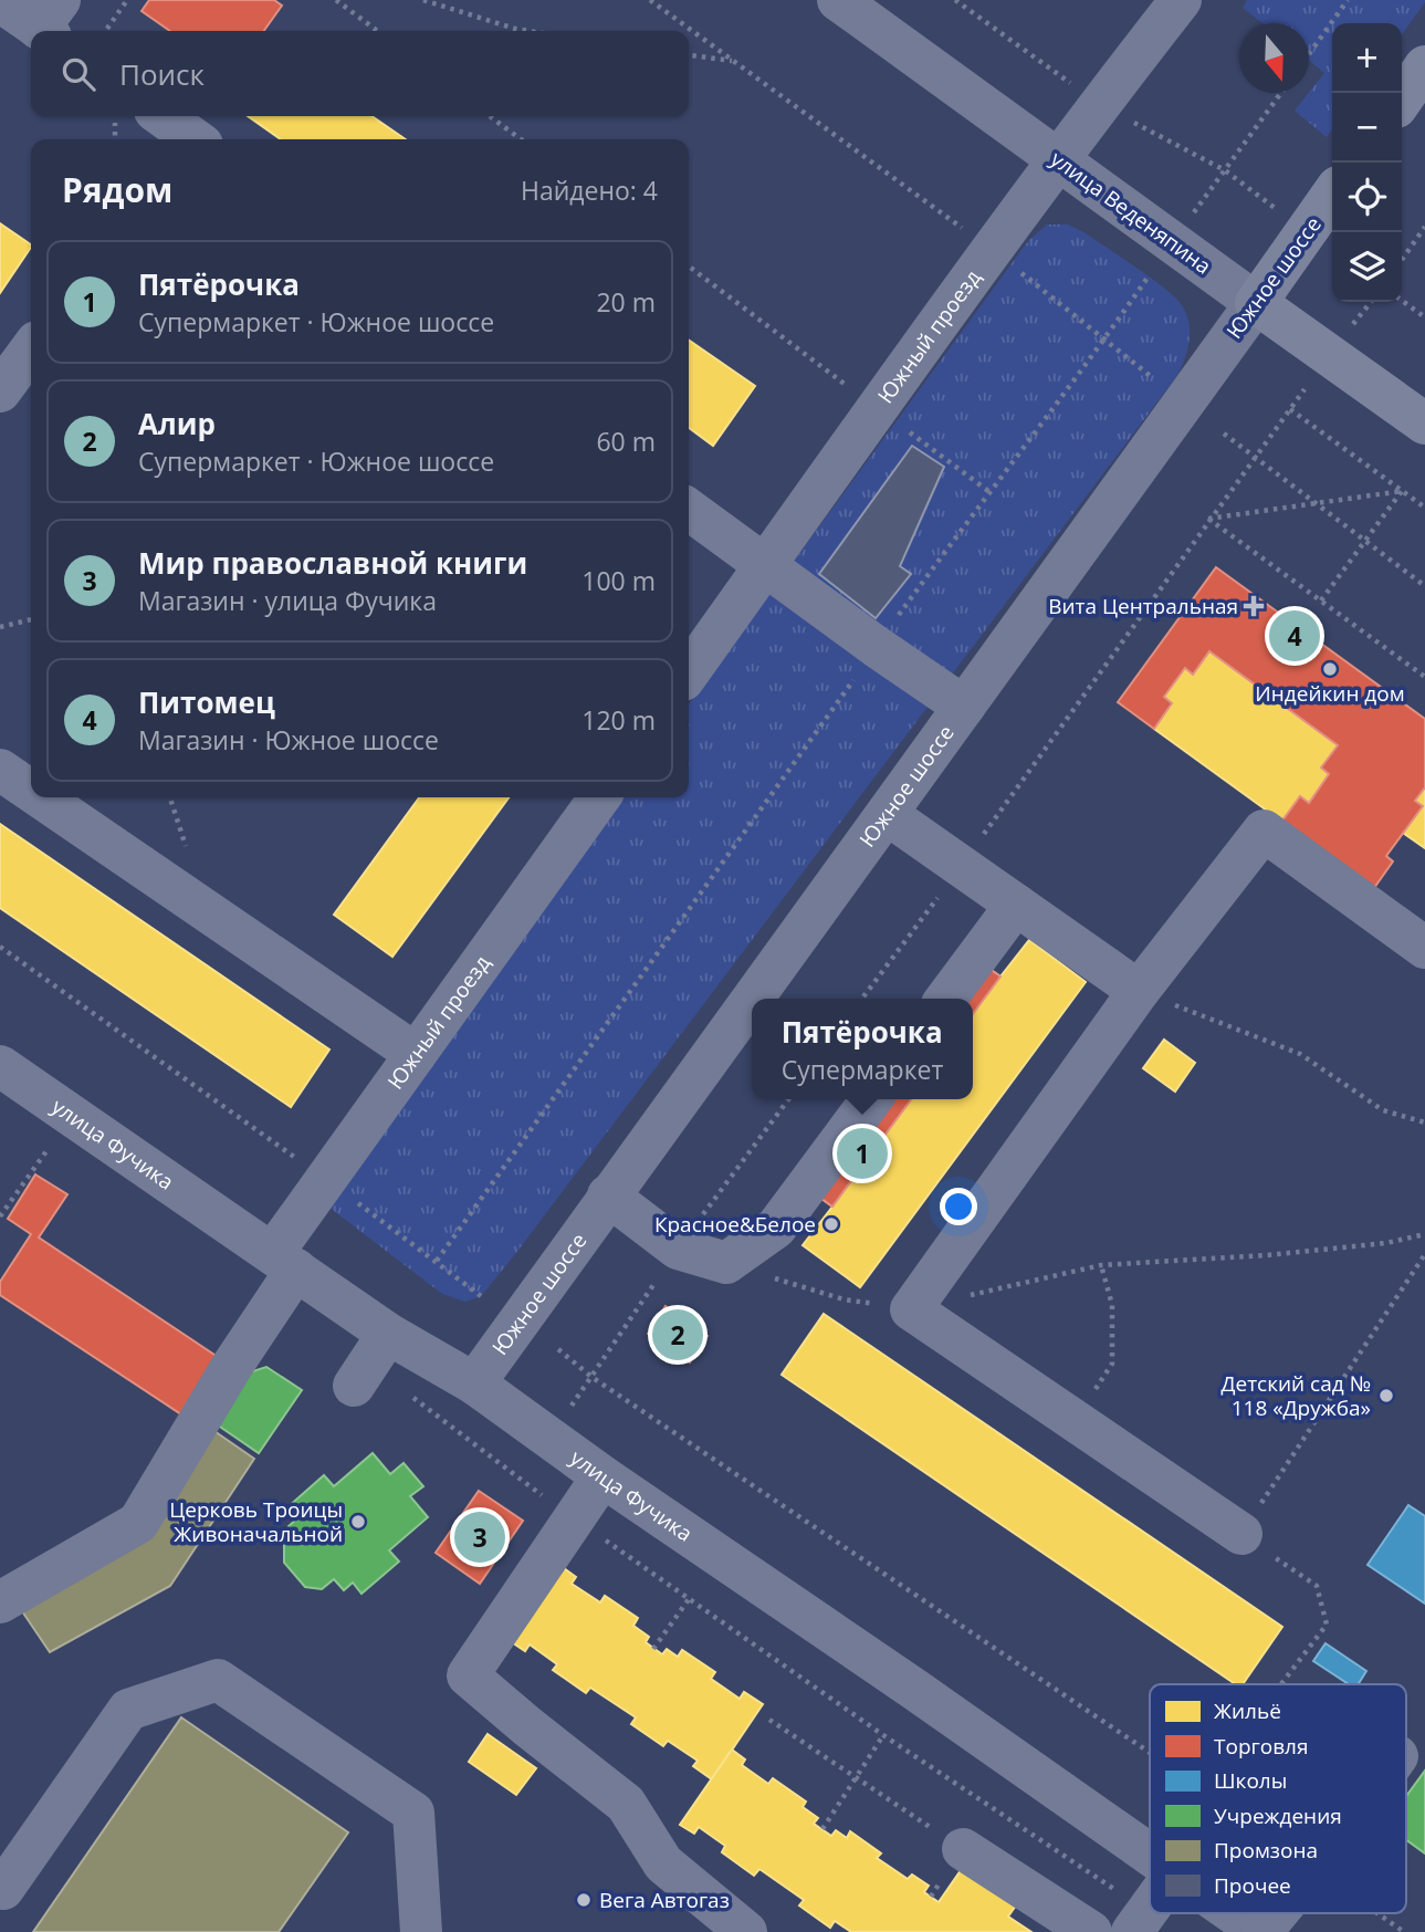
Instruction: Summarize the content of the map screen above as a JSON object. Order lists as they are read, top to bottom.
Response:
{
  "streets": {
    "main road": ["улица Веденяпина", "Южное шоссе"],
    "street": ["Южный проезд", "улица Фучика"]
  },
  "crossings": [
    ["улица Веденяпина", "Южное шоссе"],
    ["улица Веденяпина", "Южный проезд"],
    ["Южное шоссе", "улица Фучика"],
    ["Южный проезд", "улица Фучика"]
  ],
  "places": {
    "health": ["Вита Центральная"],
    "other": [
      "Индейкин дом",
      "Красное&Белое",
      "Детский сад № 118 «Дружба»",
      "Церковь Троицы Живоначальной",
      "Вега Автогаз"
    ]
  },
  "legend": [
    "Жильё",
    "Торговля",
    "Школы",
    "Учреждения",
    "Промзона",
    "Прочее"
  ],
  "north": "bottom",
  "page": {
    "map_buttons": ["+", "−"],
    "search": "Поиск",
    "heading": ["Рядом", "Найдено: 4"],
    "list": [
      {
        "mark": "1",
        "name": "Пятёрочка",
        "note": "Супермаркет · Южное шоссе",
        "value": "20 m"
      },
      {
        "mark": "2",
        "name": "Алир",
        "note": "Супермаркет · Южное шоссе",
        "value": "60 m"
      },
      {
        "mark": "3",
        "name": "Мир православной книги",
        "note": "Магазин · улица Фучика",
        "value": "100 m"
      },
      {
        "mark": "4",
        "name": "Питомец",
        "note": "Магазин · Южное шоссе",
        "value": "120 m"
      }
    ],
    "pins": [
      "4",
      "1",
      "2",
      "3"
    ],
    "popup": ["Пятёрочка", "Супермаркет"]
  }
}
